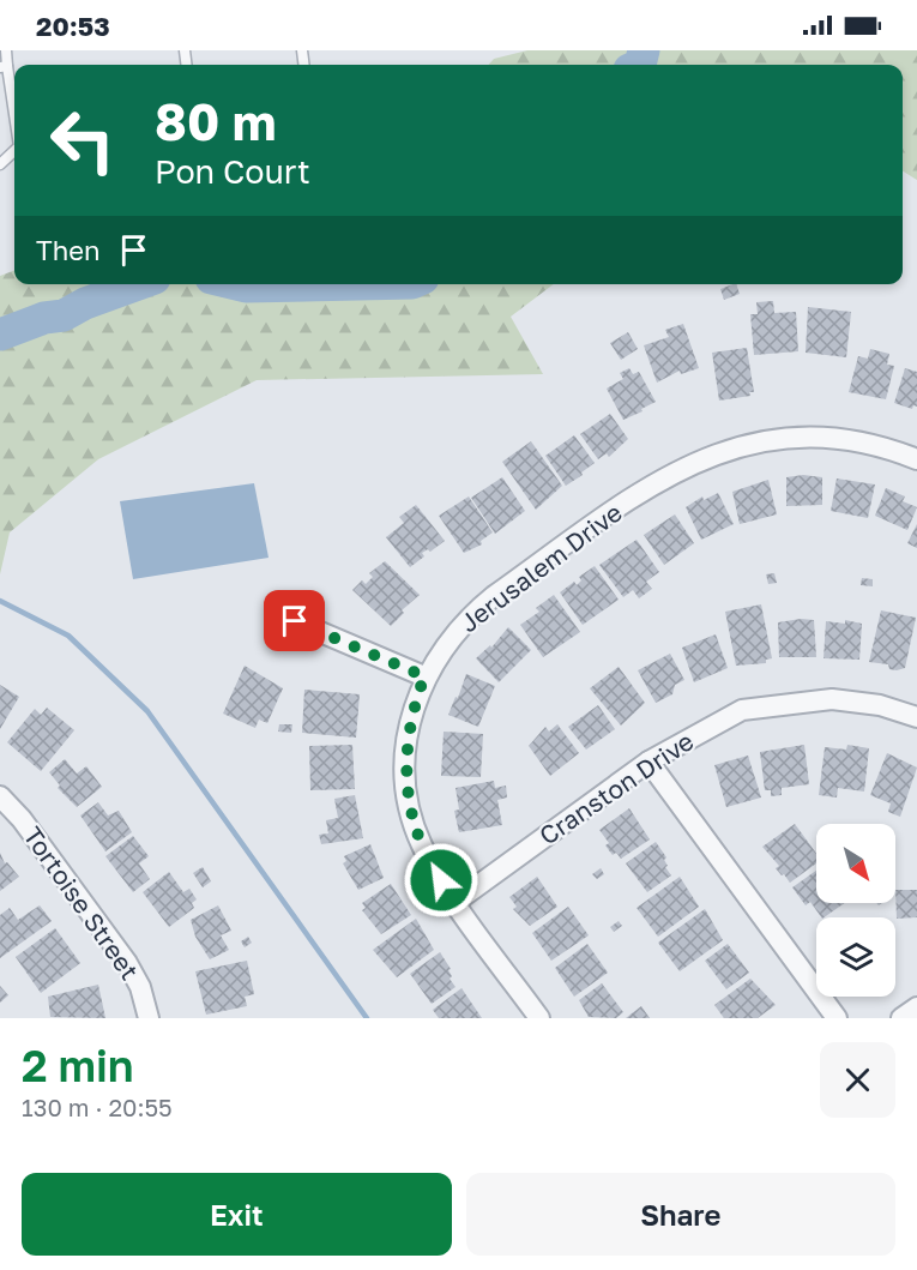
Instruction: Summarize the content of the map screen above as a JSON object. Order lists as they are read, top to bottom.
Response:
{
  "streets": {
    "street": ["Jerusalem Drive", "Cranston Drive", "Tortoise Street"]
  },
  "crossings": [
    ["Jerusalem Drive", "Cranston Drive"]
  ],
  "north": "bottom right",
  "page": {
    "status": "20:53",
    "turn": ["80 m", "Pon Court"],
    "then": "Then",
    "heading": ["2 min", "130 m · 20:55"],
    "buttons": ["Exit", "Share"]
  }
}
